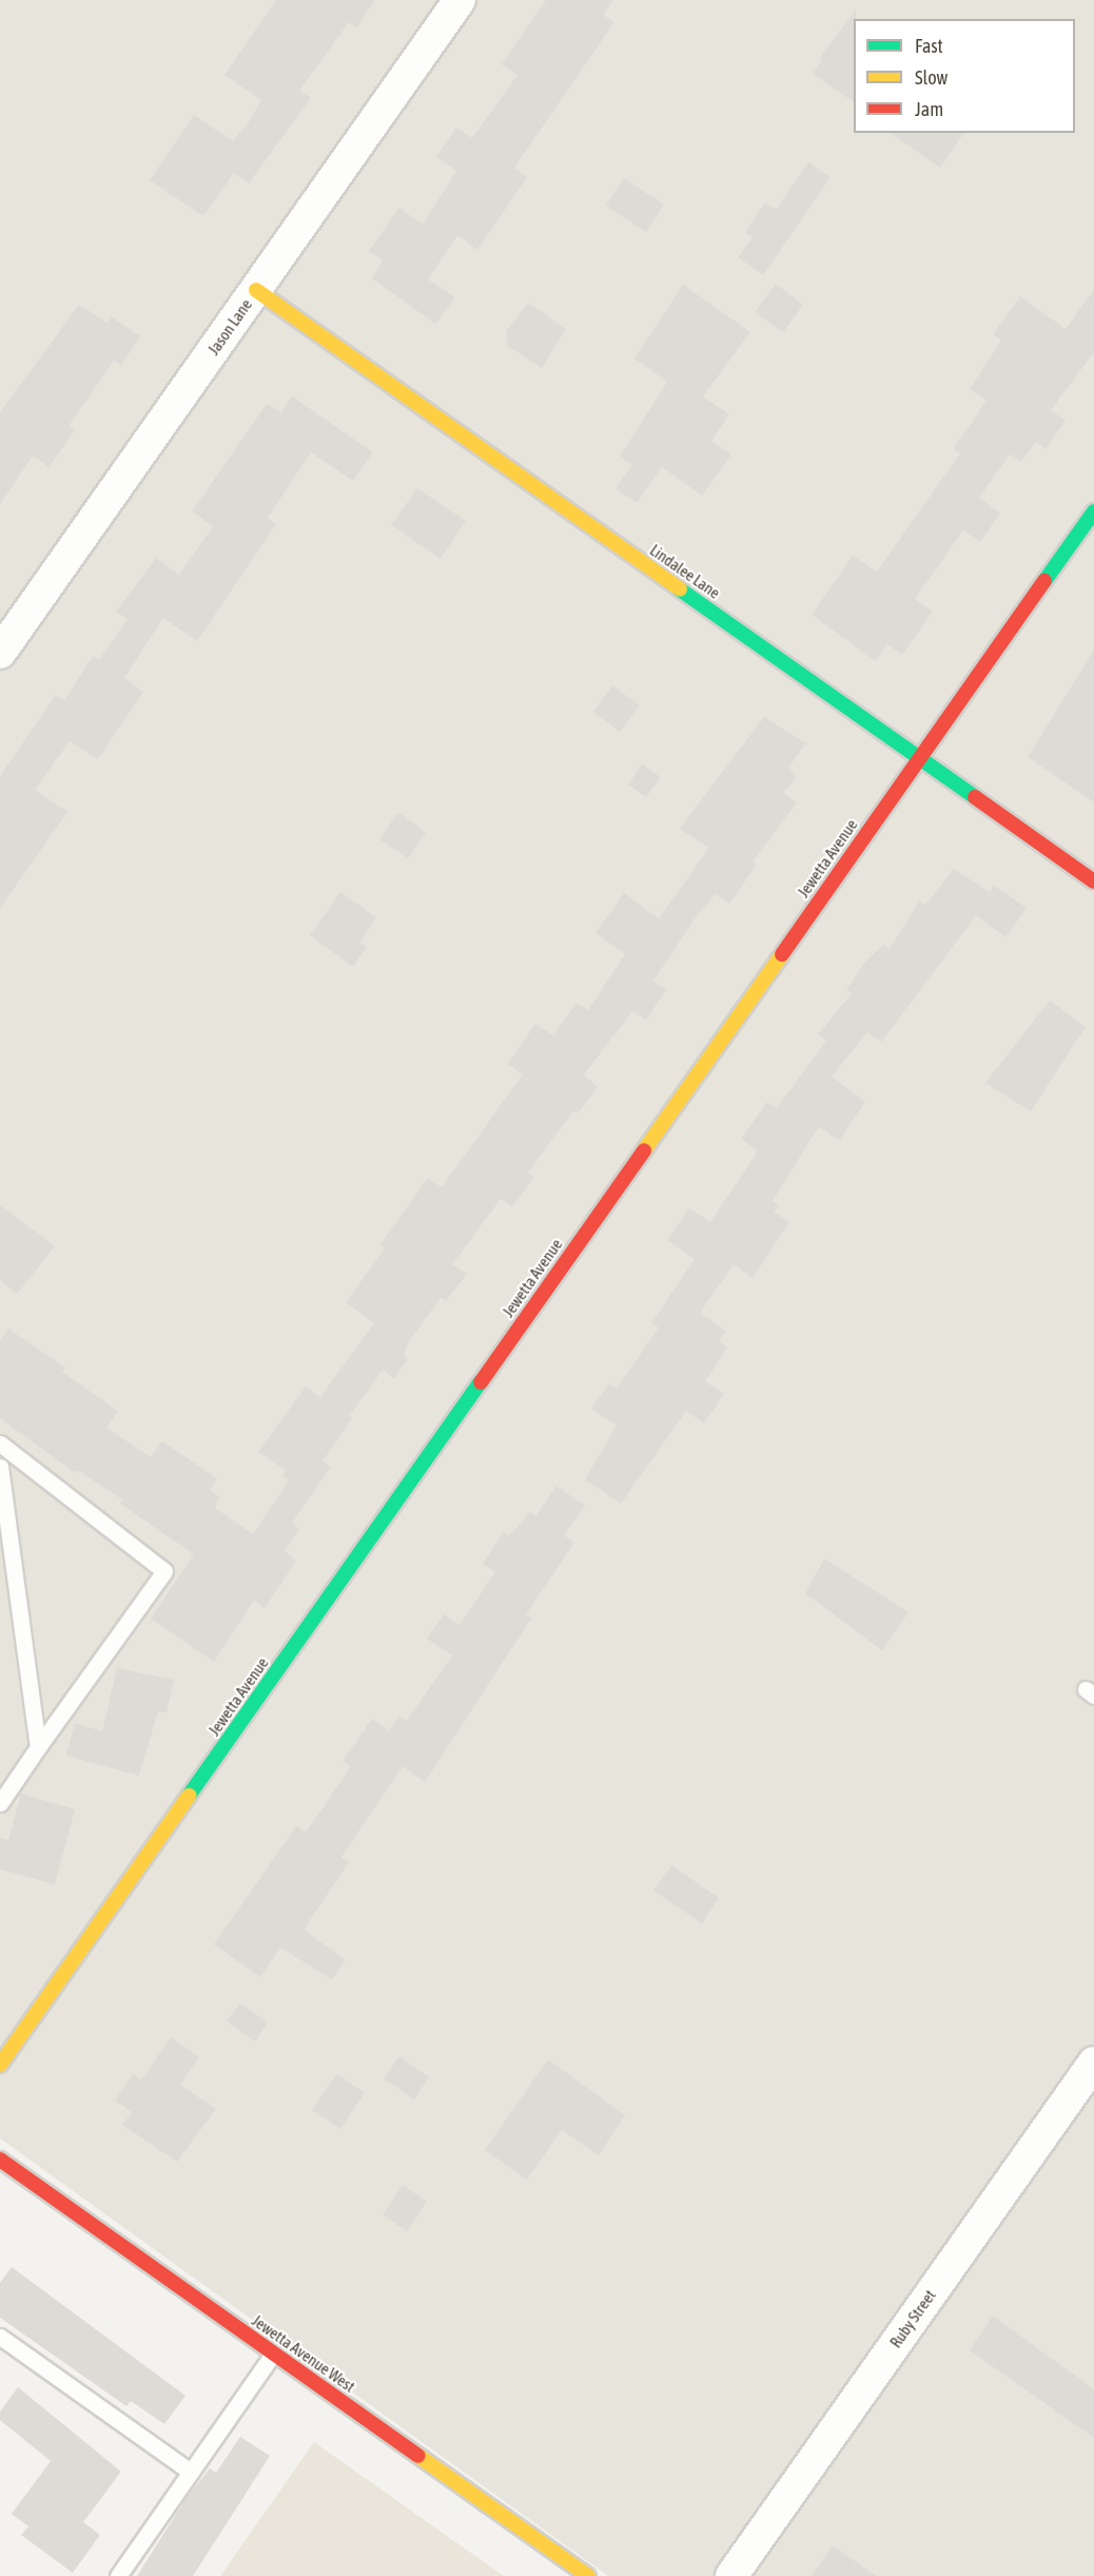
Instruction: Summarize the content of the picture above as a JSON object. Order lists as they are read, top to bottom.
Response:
{
  "streets": {
    "street": [
      "Jason Lane",
      "Lindalee Lane",
      "Jewetta Avenue",
      "Ruby Street",
      "Jewetta Avenue West"
    ]
  },
  "crossings": [
    ["Jason Lane", "Lindalee Lane"],
    ["Lindalee Lane", "Jewetta Avenue"]
  ],
  "legend": ["Fast", "Slow", "Jam"]
}
